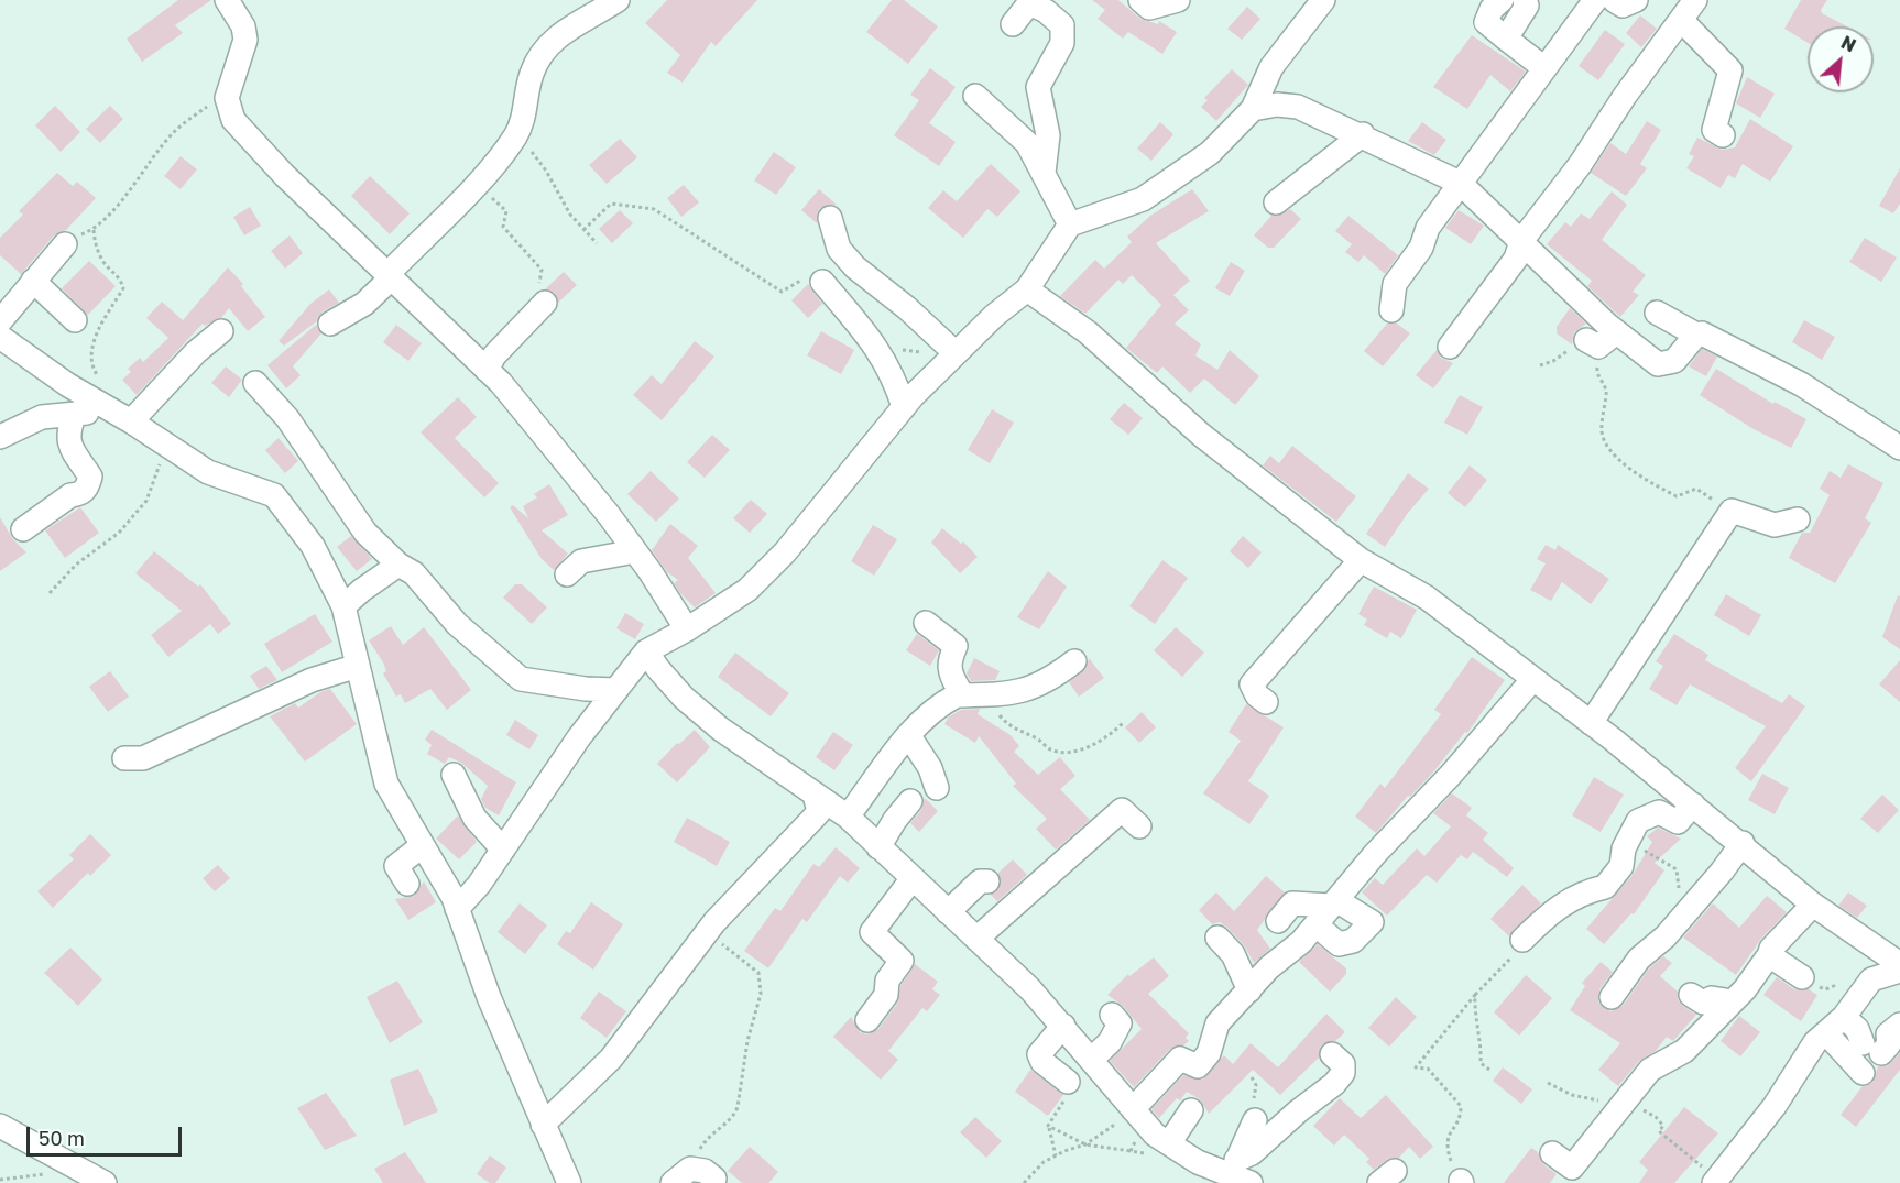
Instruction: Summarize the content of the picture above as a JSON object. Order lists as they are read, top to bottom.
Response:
{
  "scale_bar": "50 m",
  "north": "top right"
}
